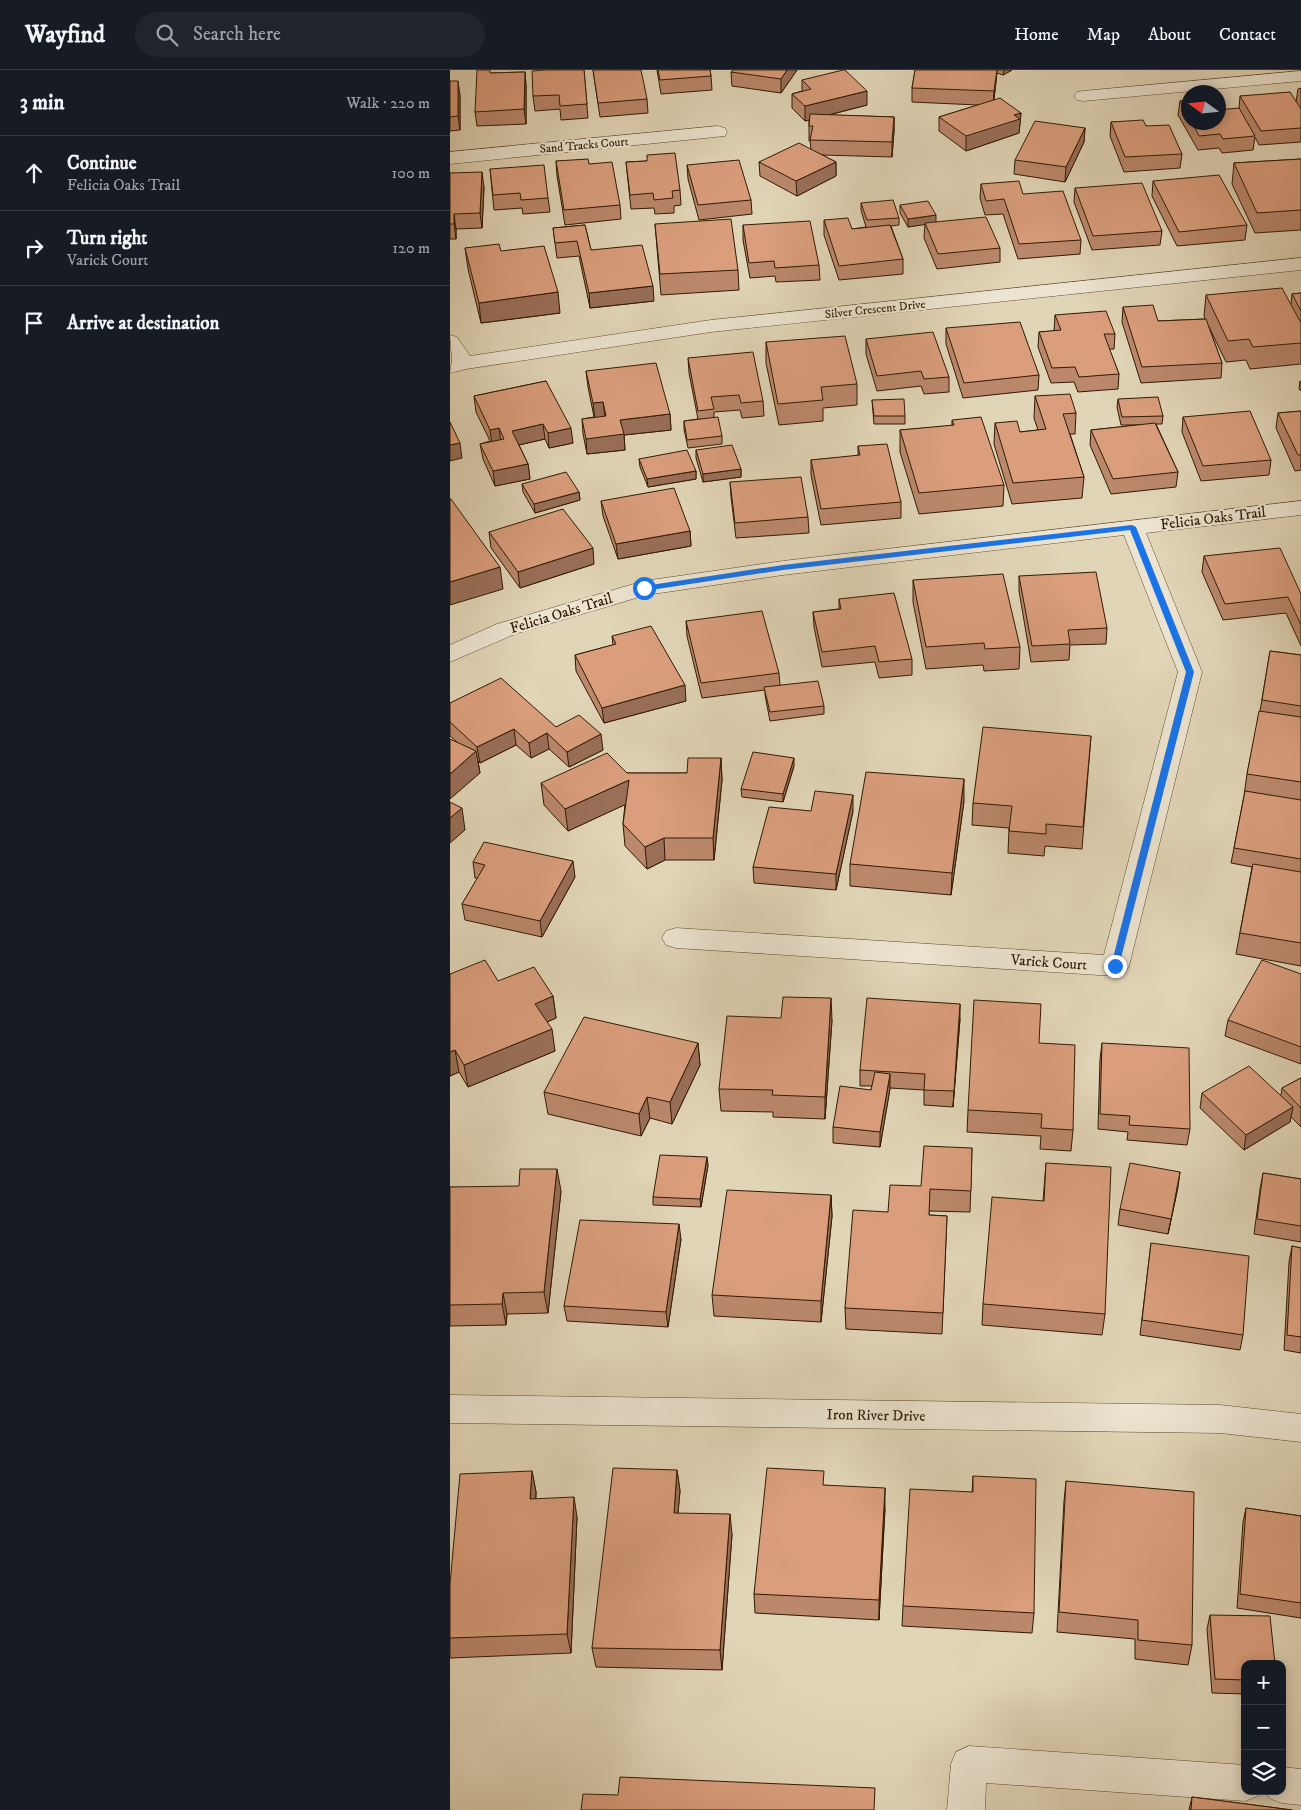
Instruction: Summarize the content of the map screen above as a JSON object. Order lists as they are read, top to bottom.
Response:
{
  "streets": {
    "street": [
      "Sand Tracks Court",
      "Silver Crescent Drive",
      "Felicia Oaks Trail",
      "Varick Court",
      "Iron River Drive"
    ]
  },
  "crossings": [
    ["Felicia Oaks Trail", "Varick Court"]
  ],
  "north": "left",
  "page": {
    "header": "Wayfind",
    "search": "Search here",
    "nav": [
      "Home",
      "Map",
      "About",
      "Contact"
    ],
    "heading": ["3 min", "Walk · 220 m"],
    "list": [
      ["Continue", "Felicia Oaks Trail", "100 m"],
      ["Turn right", "Varick Court", "120 m"],
      "Arrive at destination"
    ],
    "map_buttons": ["+", "−"]
  }
}
